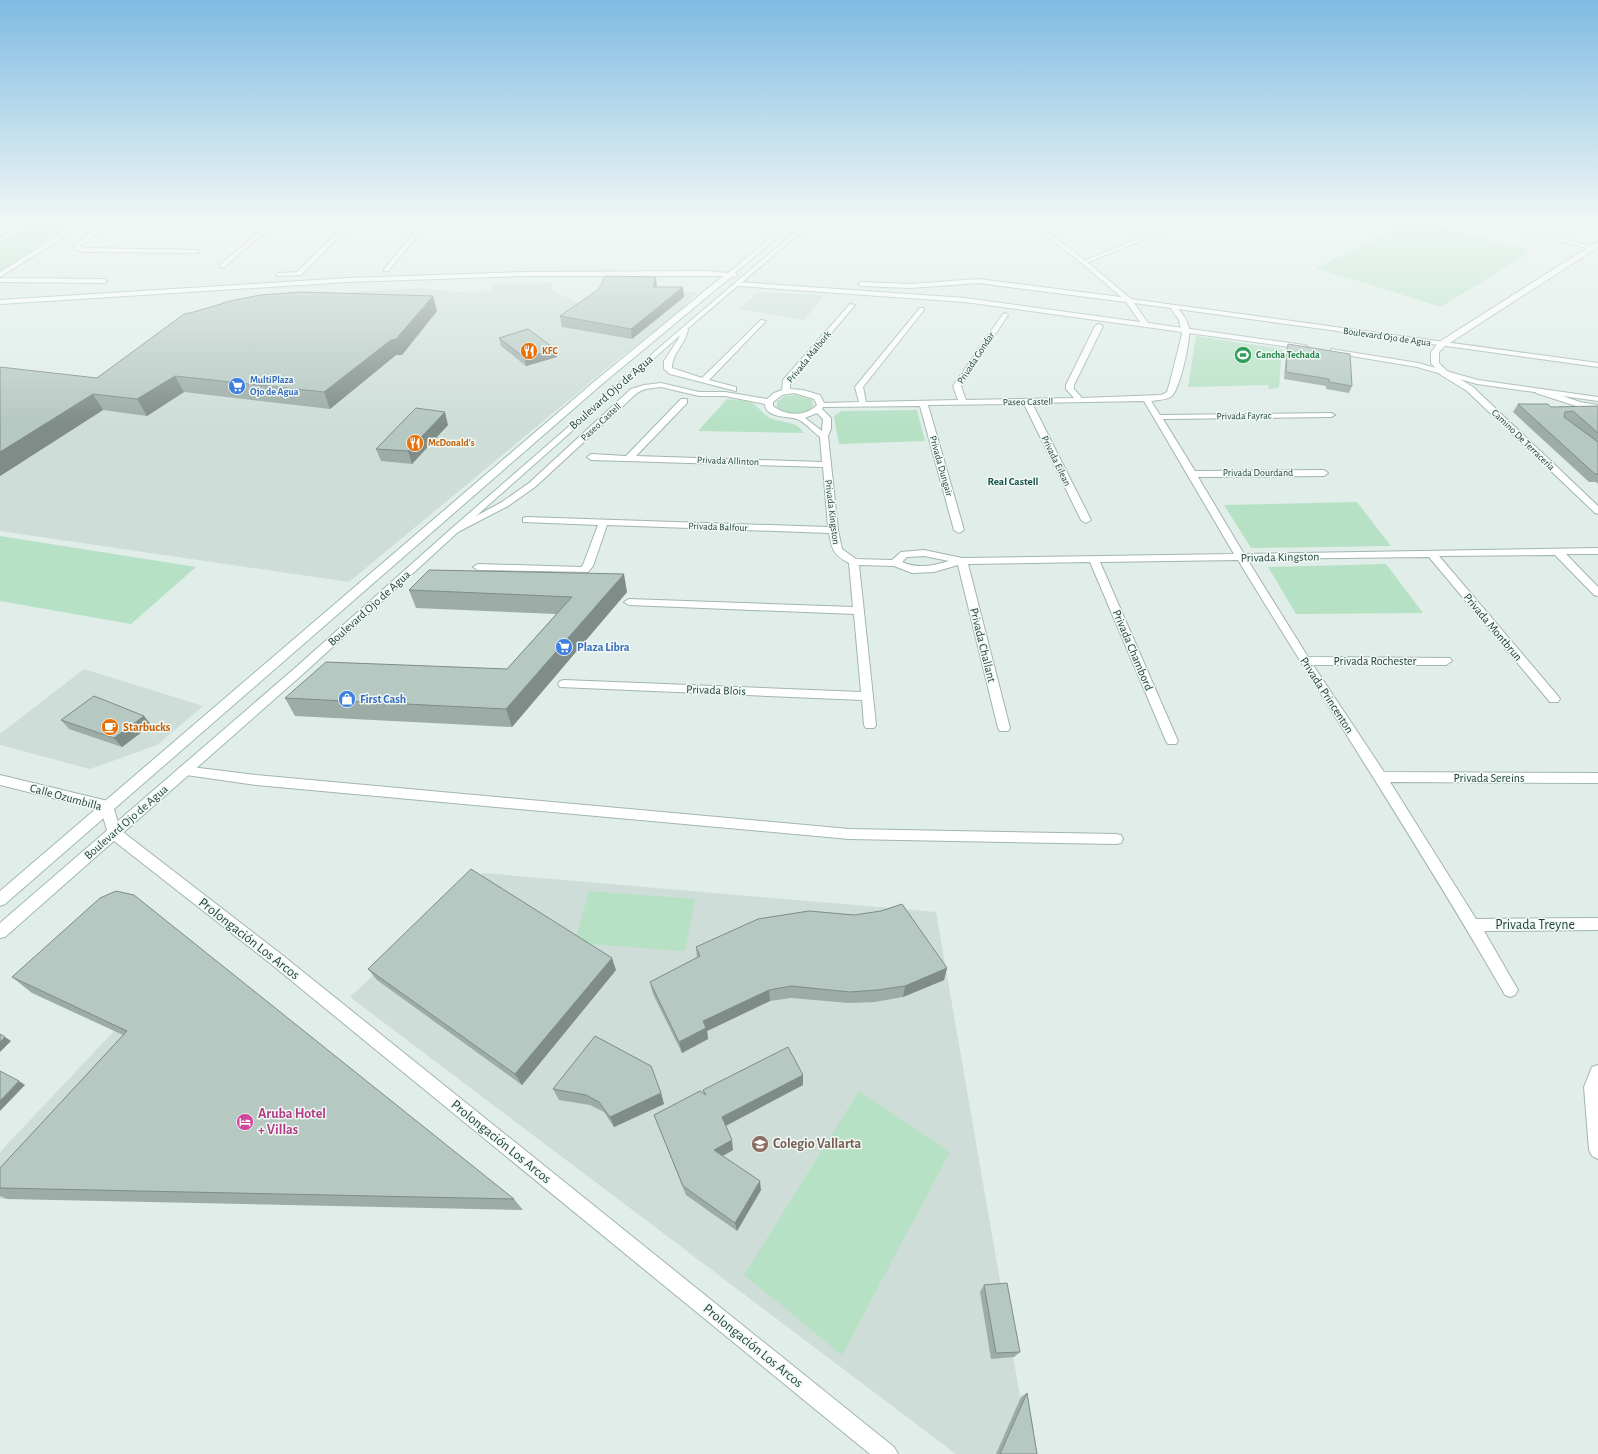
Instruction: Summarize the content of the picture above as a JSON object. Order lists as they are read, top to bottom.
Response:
{
  "streets": {
    "street": [
      "Boulevard Ojo de Agua",
      "Privada Malbork",
      "Privada Gondar",
      "Paseo Castell",
      "Privada Fayrac",
      "Camino De Terracería",
      "Privada Allinton",
      "Privada Eilean",
      "Privada Dungair",
      "Privada Dourdand",
      "Privada Kingston",
      "Privada Balfour",
      "Privada Montbrun",
      "Privada Challant",
      "Privada Chambord",
      "Privada Rochester",
      "Privada Blois",
      "Privada Princenton",
      "Privada Sereins",
      "Calle Ozumbilla",
      "Privada Treyne",
      "Prolongación Los Arcos"
    ]
  },
  "crossings": [
    ["Boulevard Ojo de Agua", "Paseo Castell"],
    ["Boulevard Ojo de Agua", "Camino De Terracería"],
    ["Boulevard Ojo de Agua", "Calle Ozumbilla"],
    ["Boulevard Ojo de Agua", "Prolongación Los Arcos"],
    ["Privada Gondar", "Paseo Castell"],
    ["Paseo Castell", "Privada Eilean"],
    ["Paseo Castell", "Privada Dungair"],
    ["Paseo Castell", "Privada Kingston"],
    ["Paseo Castell", "Privada Princenton"],
    ["Privada Fayrac", "Privada Princenton"],
    ["Privada Allinton", "Privada Kingston"],
    ["Privada Dourdand", "Privada Princenton"],
    ["Privada Kingston", "Privada Balfour"],
    ["Privada Kingston", "Privada Montbrun"],
    ["Privada Kingston", "Privada Challant"],
    ["Privada Kingston", "Privada Chambord"],
    ["Privada Kingston", "Privada Princenton"],
    ["Privada Rochester", "Privada Princenton"],
    ["Privada Princenton", "Privada Sereins"],
    ["Privada Princenton", "Privada Treyne"],
    ["Calle Ozumbilla", "Prolongación Los Arcos"]
  ],
  "districts": ["Real Castell"],
  "places": {
    "restaurant": ["KFC", "McDonald's"],
    "sports": ["Cancha Techada"],
    "supermarket": ["MultiPlaza Ojo de Agua", "Plaza Libra"],
    "shop": ["First Cash"],
    "cafe": ["Starbucks"],
    "hotel": ["Aruba Hotel + Villas"],
    "school or university": ["Colegio Vallarta"]
  }
}
